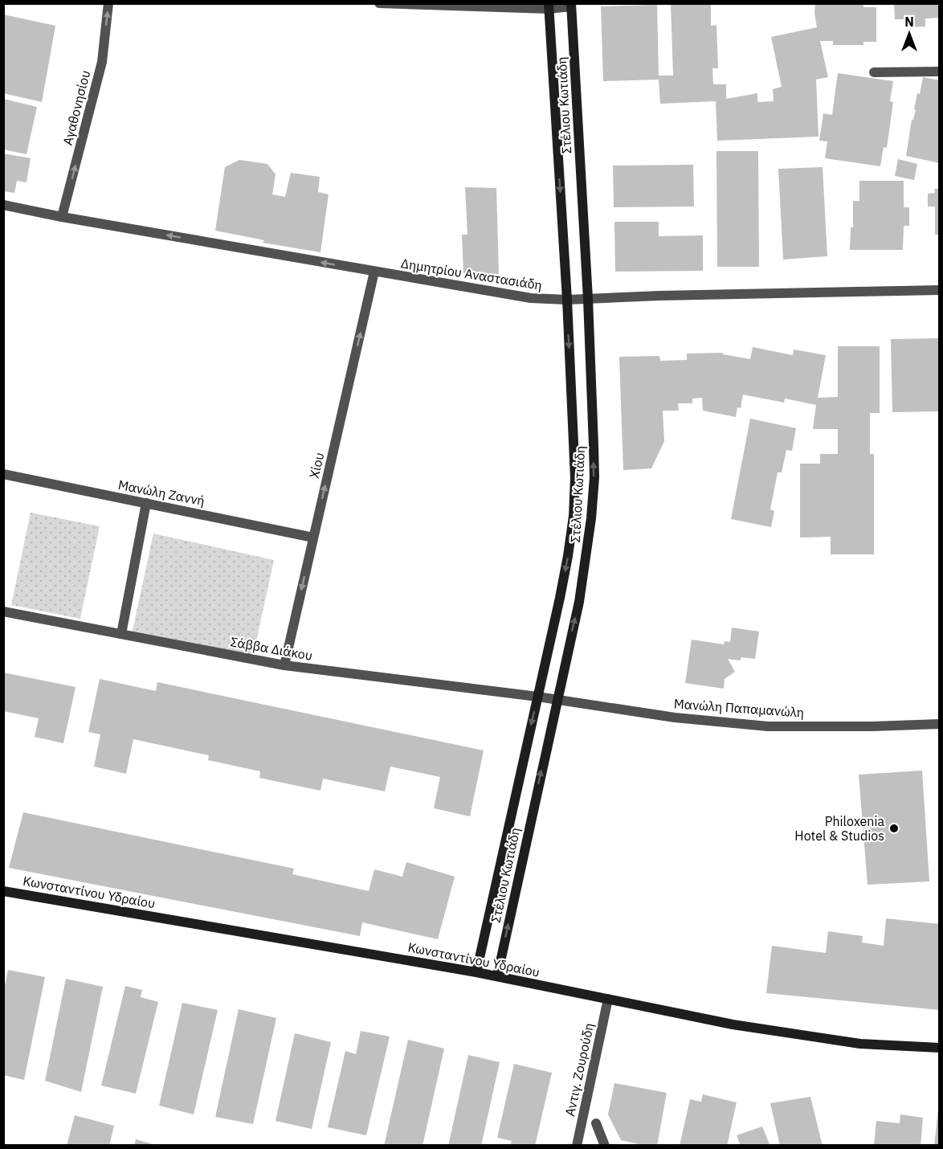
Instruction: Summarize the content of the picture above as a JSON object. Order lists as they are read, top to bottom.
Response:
{
  "streets": {
    "street": [
      "Στέλιου Κωτιάδη",
      "Αγαθονησίου",
      "Δημητρίου Αναστασιάδη",
      "Χίου",
      "Μανώλη Ζαννή",
      "Σάββα Διάκου",
      "Μανώλη Παπαμανώλη",
      "Κωνσταντίνου Υδραίου",
      "Αντιγ. Ζουρούδη"
    ]
  },
  "crossings": [
    ["Στέλιου Κωτιάδη", "Δημητρίου Αναστασιάδη"],
    ["Στέλιου Κωτιάδη", "Σάββα Διάκου"],
    ["Στέλιου Κωτιάδη", "Μανώλη Παπαμανώλη"],
    ["Στέλιου Κωτιάδη", "Κωνσταντίνου Υδραίου"],
    ["Αγαθονησίου", "Δημητρίου Αναστασιάδη"],
    ["Δημητρίου Αναστασιάδη", "Χίου"],
    ["Χίου", "Μανώλη Ζαννή"],
    ["Χίου", "Σάββα Διάκου"],
    ["Σάββα Διάκου", "Μανώλη Παπαμανώλη"],
    ["Κωνσταντίνου Υδραίου", "Αντιγ. Ζουρούδη"]
  ],
  "one_way": ["Αγαθονησίου"],
  "places": ["Philoxenia Hotel & Studios"],
  "north": "top"
}
